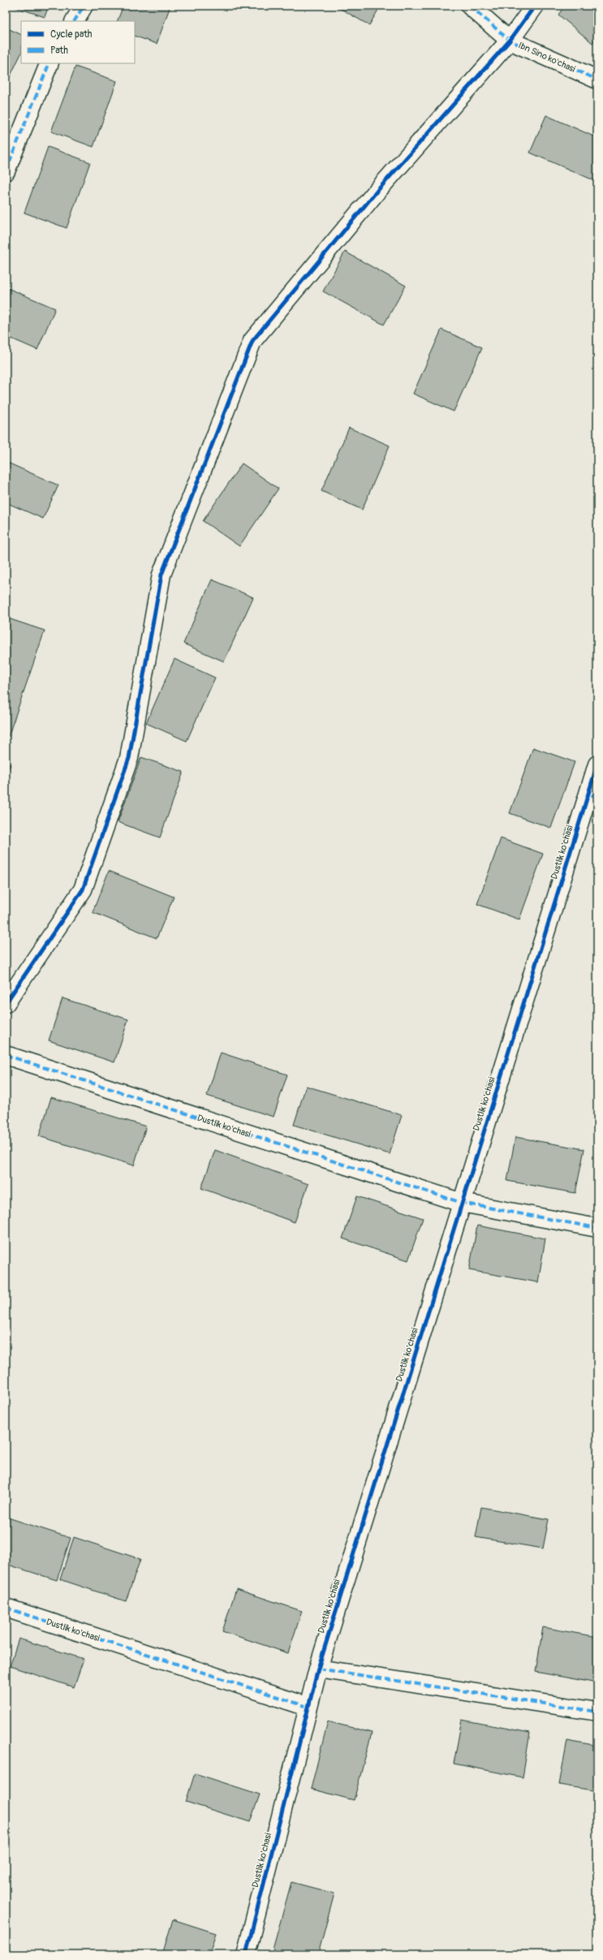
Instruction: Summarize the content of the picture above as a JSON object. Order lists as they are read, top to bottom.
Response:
{
  "streets": {
    "street": ["Ibn Sino ko'chasi", "Dustlik ko'chasi"]
  },
  "legend": ["Cycle path", "Path"]
}
